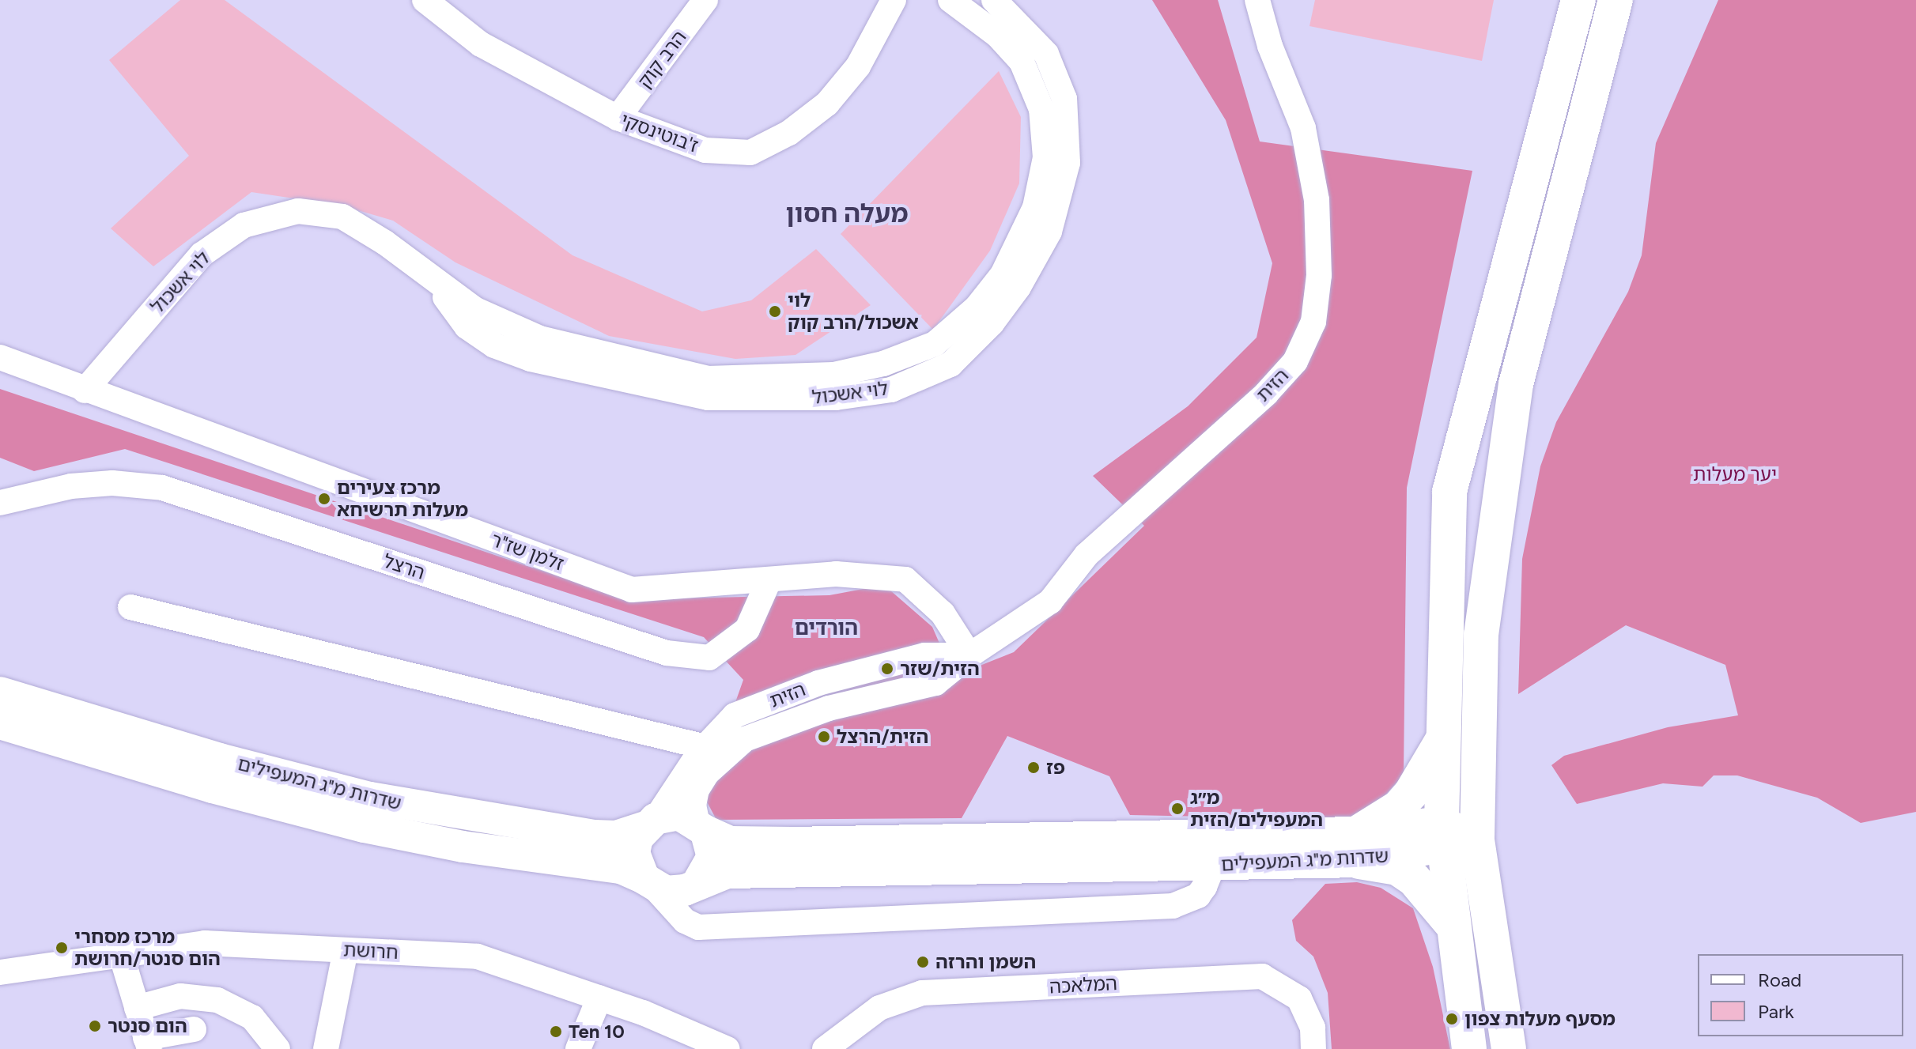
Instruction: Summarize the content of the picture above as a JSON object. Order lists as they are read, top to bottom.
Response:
{
  "streets": {
    "main road": ["שדרות מ\"ג המעפילים"],
    "street": [
      "הרב קוק",
      "ז'בוטינסקי",
      "לוי אשכול",
      "הזית",
      "זלמן שז\"ר",
      "הרצל",
      "חרושת",
      "המלאכה"
    ]
  },
  "crossings": [
    ["הרב קוק", "ז'בוטינסקי"],
    ["לוי אשכול", "זלמן שז\"ר"],
    ["הזית", "זלמן שז\"ר"],
    ["הזית", "שדרות מ\"ג המעפילים"],
    ["זלמן שז\"ר", "הרצל"]
  ],
  "districts": ["מעלה חסון", "הורדים"],
  "parks": ["יער מעלות"],
  "places": [
    "לוי אשכול/הרב קוק",
    "מרכז צעירים מעלות תרשיחא",
    "הזית/שזר",
    "הזית/הרצל",
    "פז",
    "מ״ג המעפילים/הזית",
    "מרכז מסחרי הום סנטר/חרושת",
    "השמן והרזה",
    "מסעף מעלות צפון",
    "הום סנטר",
    "Ten 10"
  ],
  "legend": ["Road", "Park"]
}
